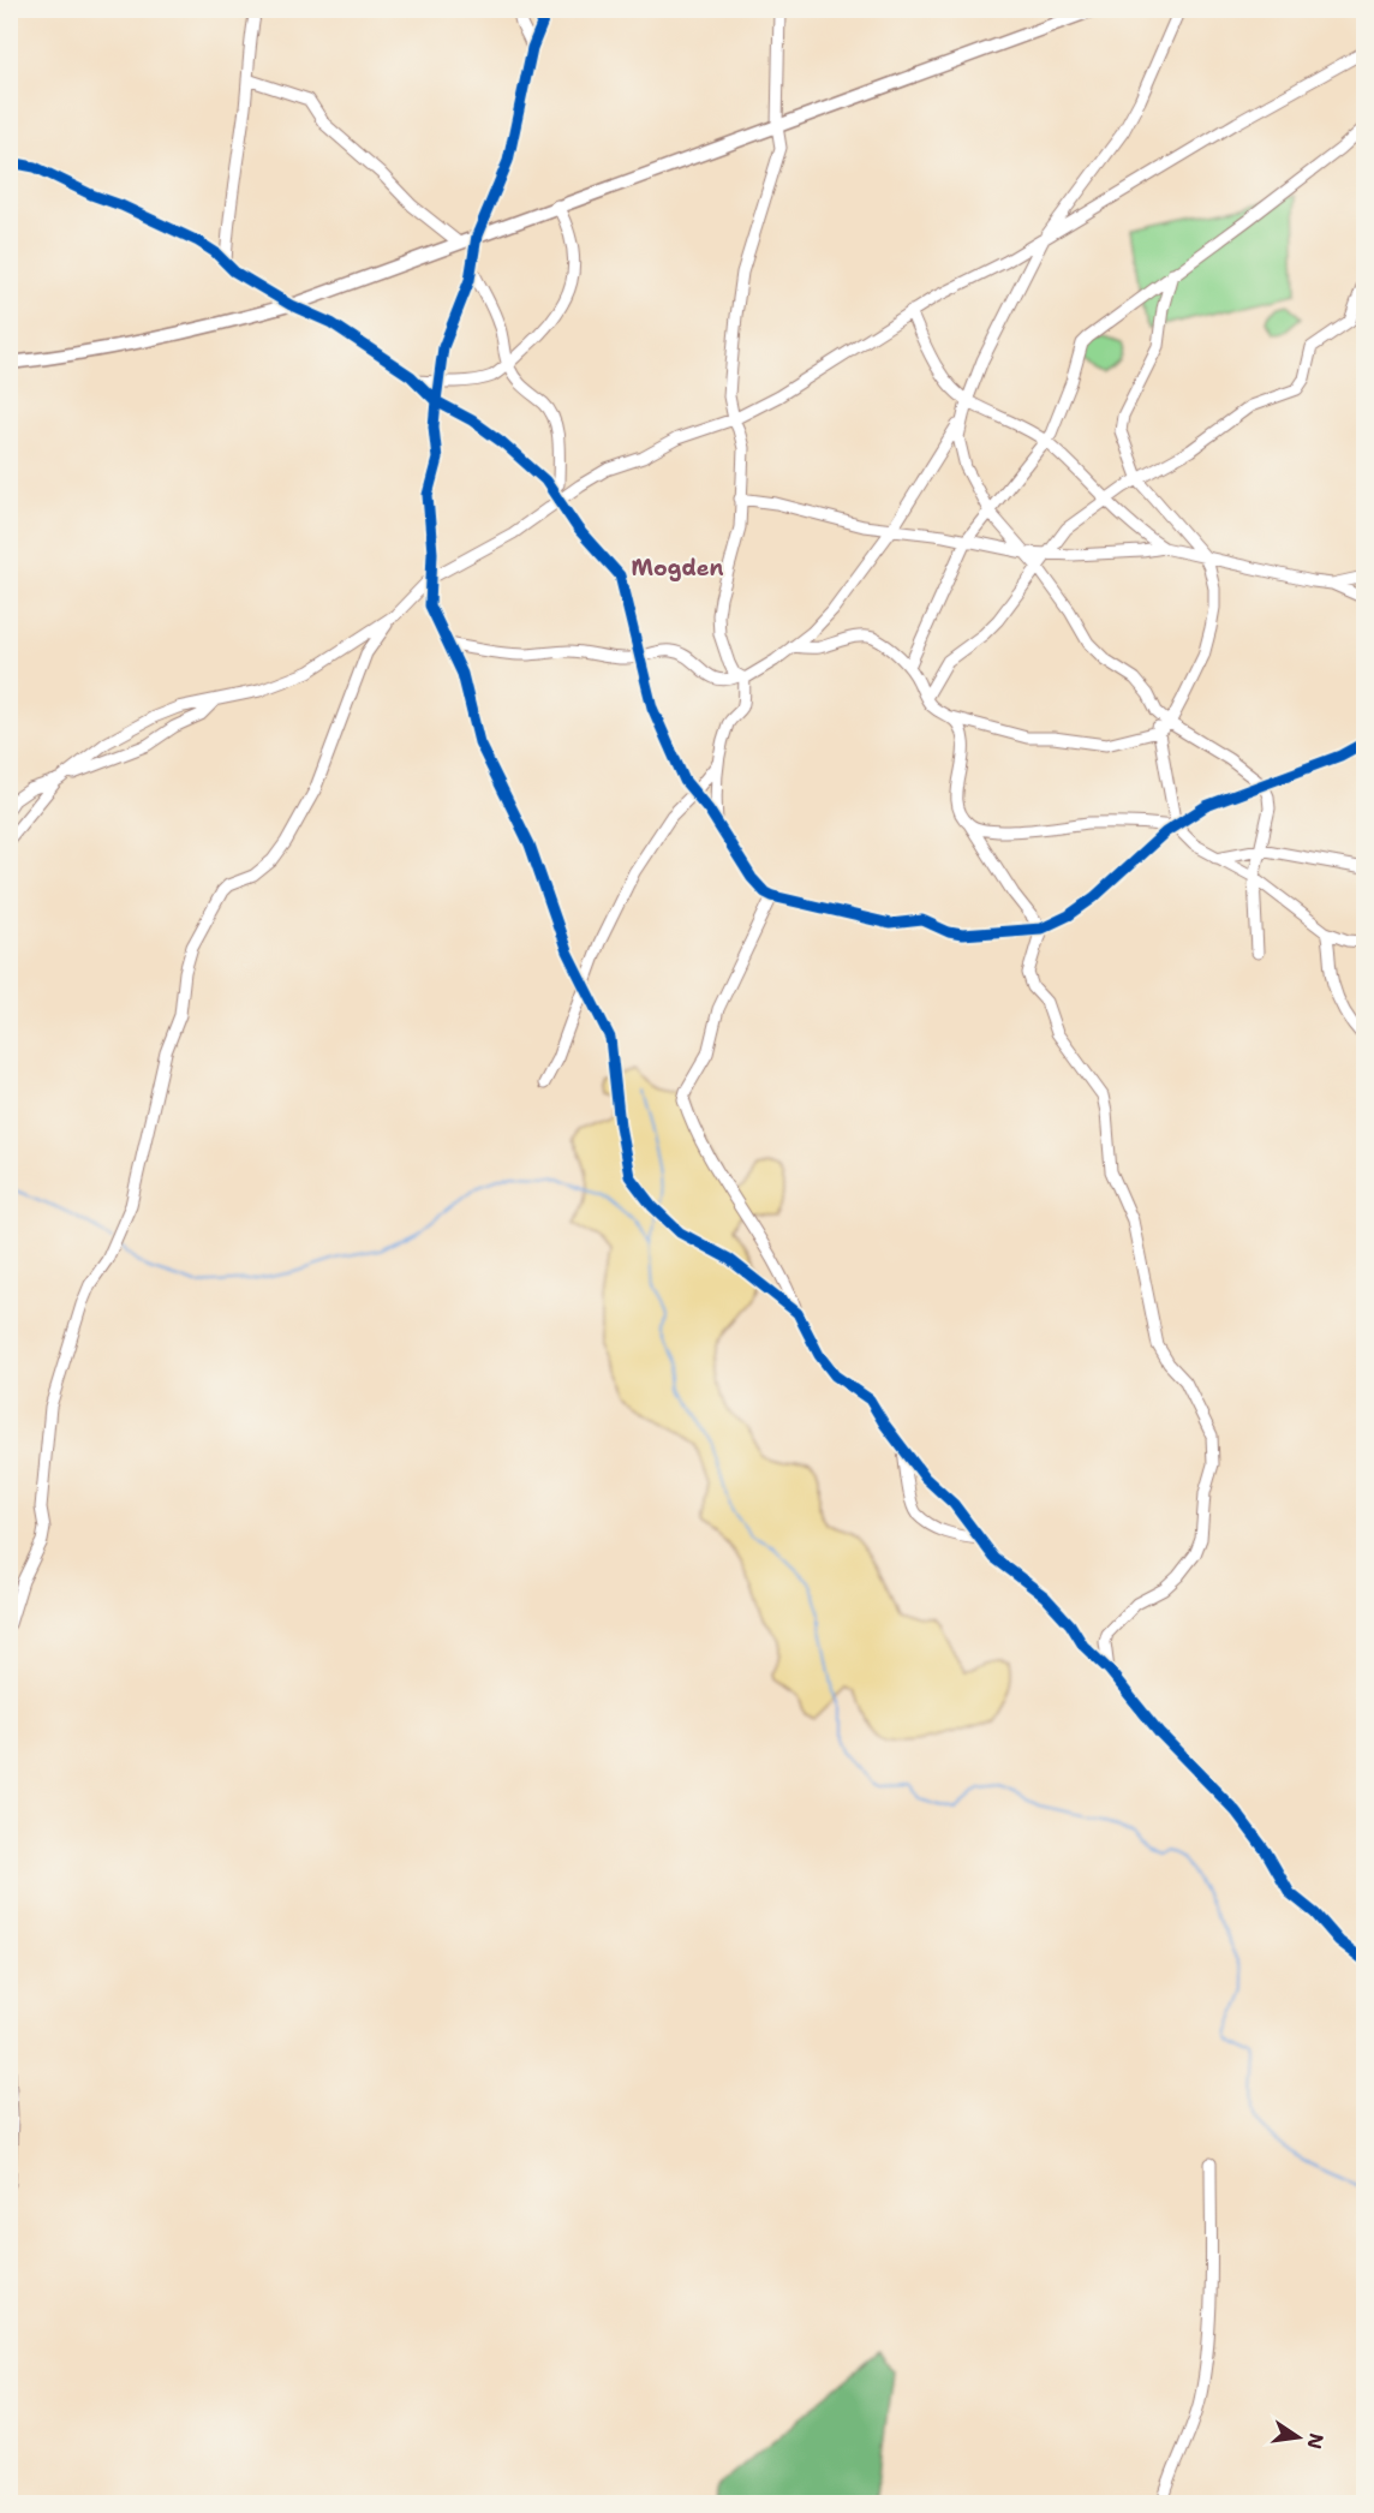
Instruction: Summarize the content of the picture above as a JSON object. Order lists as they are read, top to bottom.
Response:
{
  "districts": ["Mogden"],
  "north": "right"
}
